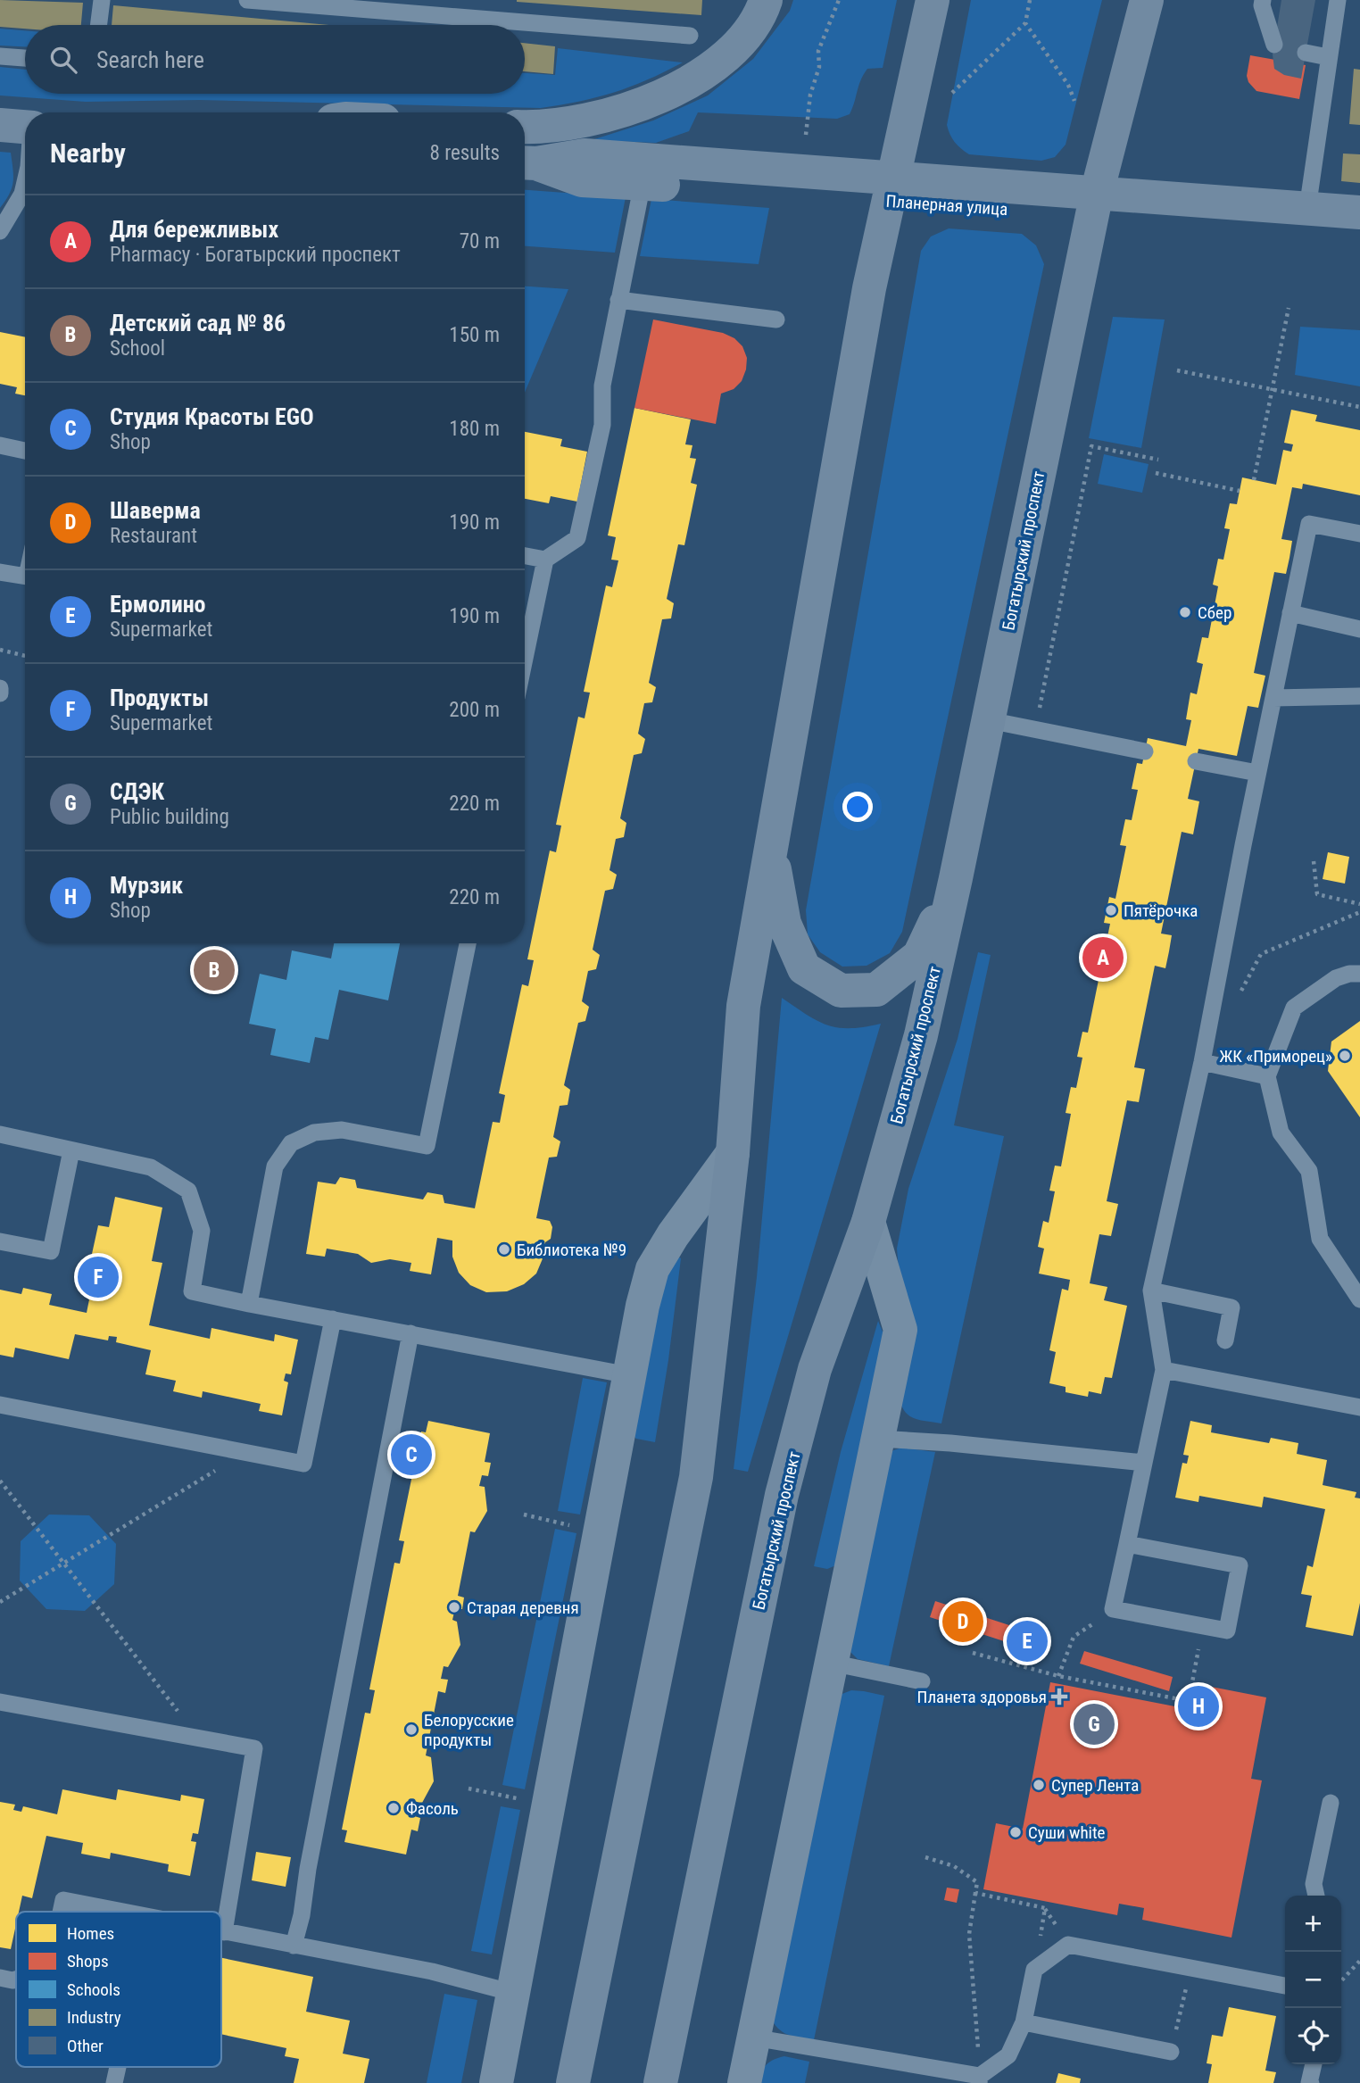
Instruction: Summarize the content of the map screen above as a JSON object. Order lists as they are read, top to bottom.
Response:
{
  "streets": {
    "main road": ["Планерная улица", "Богатырский проспект"]
  },
  "crossings": [
    ["Планерная улица", "Богатырский проспект"]
  ],
  "places": {
    "other": [
      "Сбер",
      "Пятёрочка",
      "ЖК «Приморец»",
      "Библиотека №9",
      "Старая деревня",
      "Белорусские продукты",
      "Супер Лента",
      "Фасоль",
      "Суши white"
    ],
    "health": ["Планета здоровья"]
  },
  "legend": [
    "Homes",
    "Shops",
    "Schools",
    "Industry",
    "Other"
  ],
  "page": {
    "search": "Search here",
    "heading": ["Nearby", "8 results"],
    "list": [
      {
        "mark": "A",
        "name": "Для бережливых",
        "note": "Pharmacy · Богатырский проспект",
        "value": "70 m"
      },
      {
        "mark": "B",
        "name": "Детский сад № 86",
        "note": "School",
        "value": "150 m"
      },
      {
        "mark": "C",
        "name": "Студия Красоты EGO",
        "note": "Shop",
        "value": "180 m"
      },
      {
        "mark": "D",
        "name": "Шаверма",
        "note": "Restaurant",
        "value": "190 m"
      },
      {
        "mark": "E",
        "name": "Ермолино",
        "note": "Supermarket",
        "value": "190 m"
      },
      {
        "mark": "F",
        "name": "Продукты",
        "note": "Supermarket",
        "value": "200 m"
      },
      {
        "mark": "G",
        "name": "СДЭК",
        "note": "Public building",
        "value": "220 m"
      },
      {
        "mark": "H",
        "name": "Мурзик",
        "note": "Shop",
        "value": "220 m"
      }
    ],
    "pins": [
      "A",
      "B",
      "F",
      "C",
      "D",
      "E",
      "H",
      "G"
    ],
    "map_buttons": ["+", "−"]
  }
}
